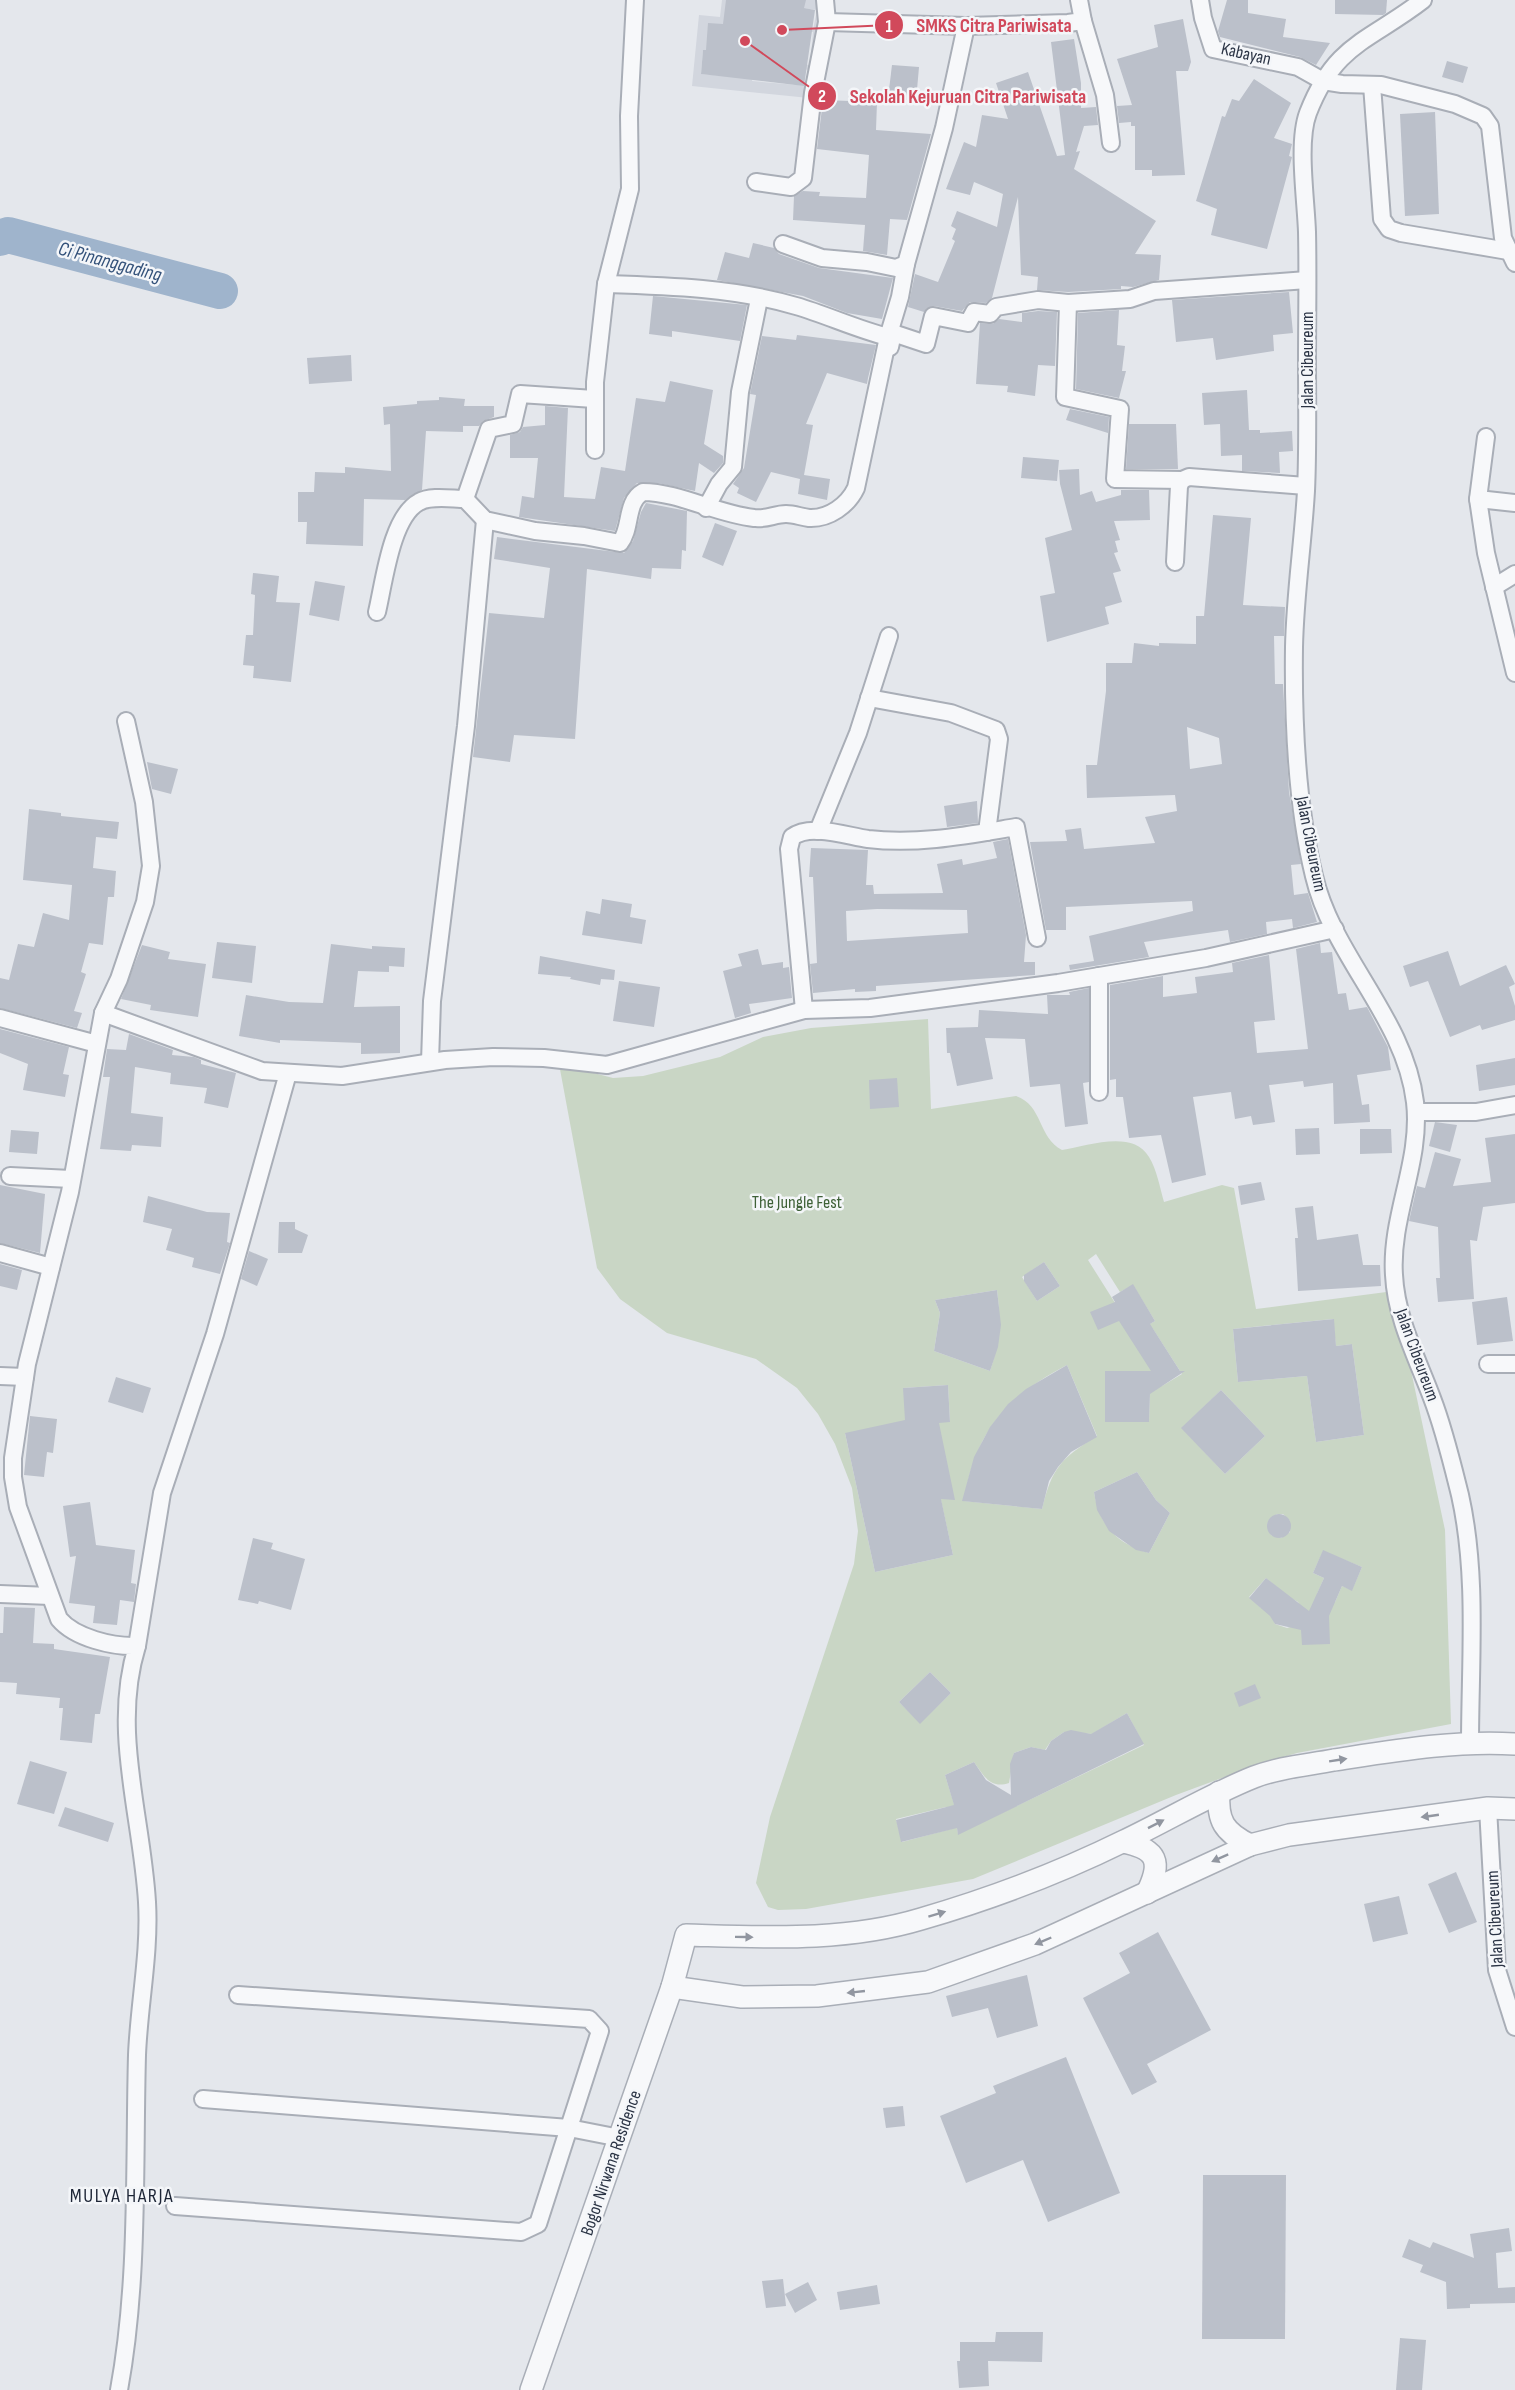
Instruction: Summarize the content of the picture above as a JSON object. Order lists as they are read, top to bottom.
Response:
{
  "streets": {
    "street": ["Kabayan", "Jalan Cibeureum", "Bogor Nirwana Residence"]
  },
  "crossings": [
    ["Kabayan", "Jalan Cibeureum"]
  ],
  "districts": ["MULYA HARJA"],
  "water": ["Ci Pinanggading"],
  "parks": ["The Jungle Fest"],
  "places": ["SMKS Citra Pariwisata", "Sekolah Kejuruan Citra Pariwisata"]
}
